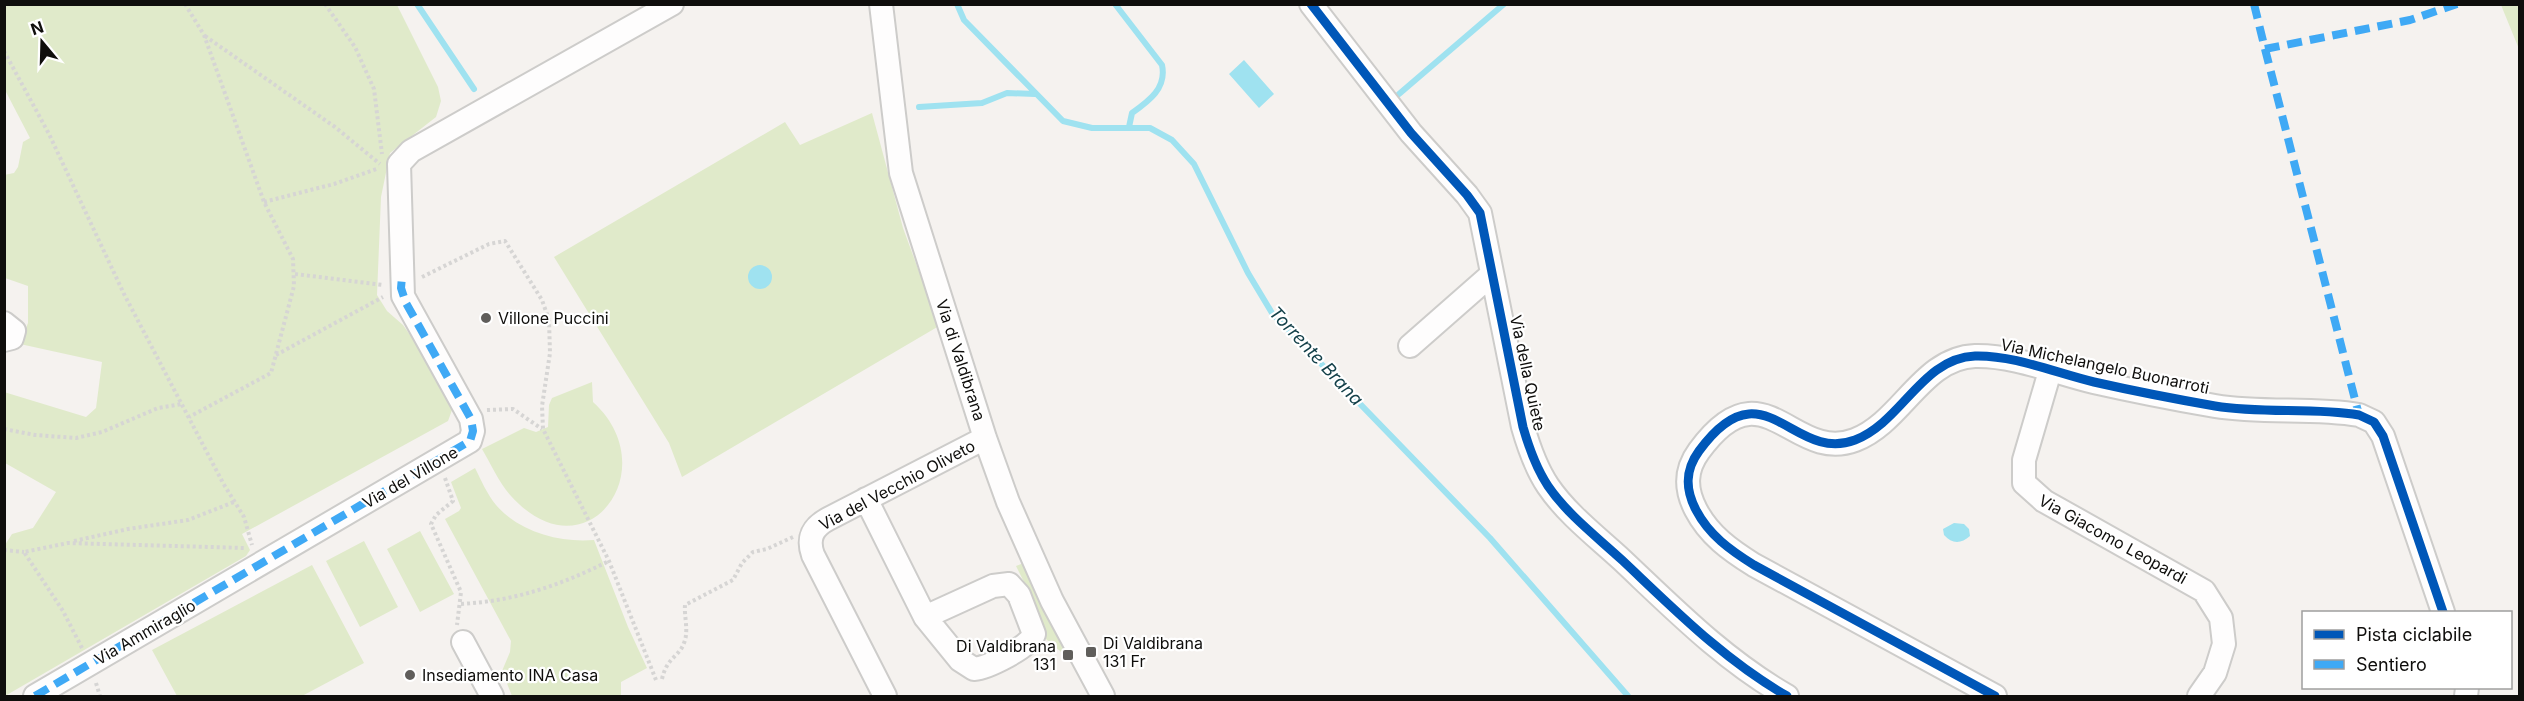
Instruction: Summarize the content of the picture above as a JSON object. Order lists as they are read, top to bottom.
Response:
{
  "streets": {
    "street": [
      "Via di Valdibrana",
      "Via Michelangelo Buonarroti",
      "Via della Quiete",
      "Via del Villone",
      "Via del Vecchio Oliveto",
      "Via Giacomo Leopardi",
      "Via Ammiraglio"
    ]
  },
  "crossings": [
    ["Via di Valdibrana", "Via del Vecchio Oliveto"],
    ["Via Michelangelo Buonarroti", "Via Giacomo Leopardi"],
    ["Via del Villone", "Via Ammiraglio"]
  ],
  "water": ["Torrente Brana"],
  "places": {
    "other": ["Villone Puccini", "Insediamento INA Casa"],
    "transit": ["Di Valdibrana 131 Fr", "Di Valdibrana 131"]
  },
  "legend": ["Pista ciclabile", "Sentiero"],
  "north": "top"
}
